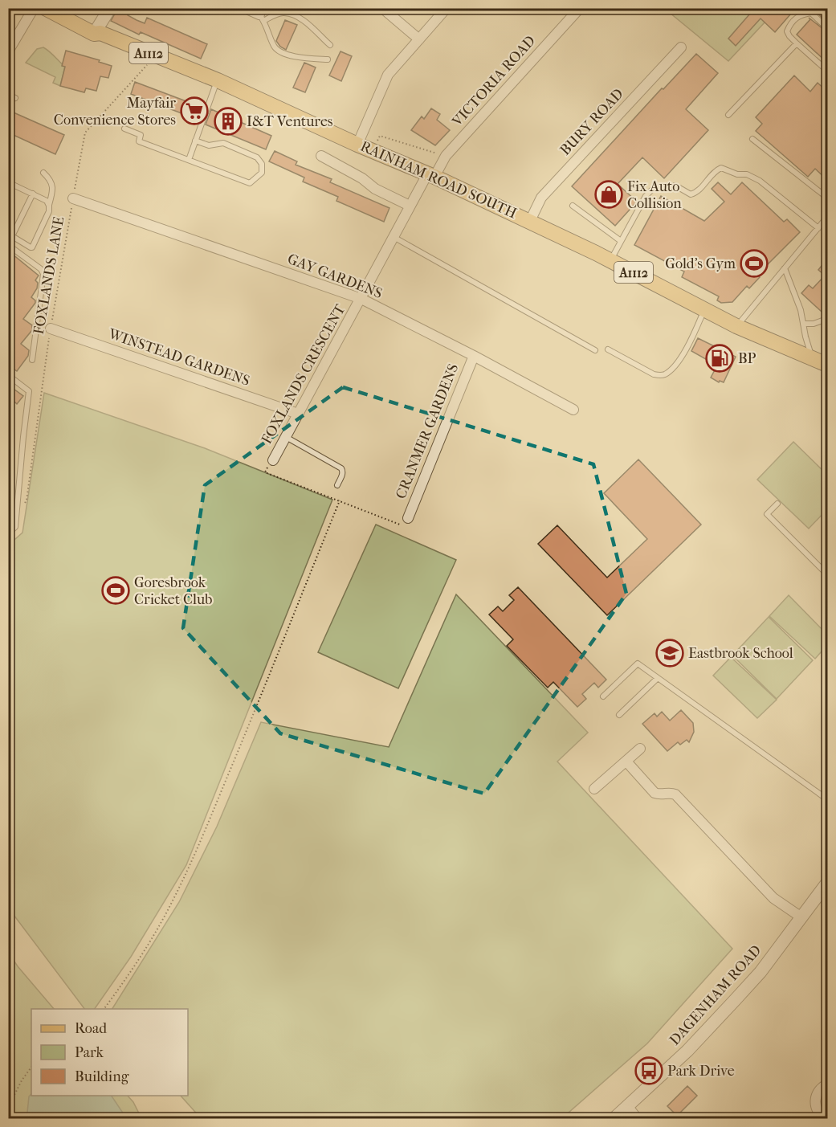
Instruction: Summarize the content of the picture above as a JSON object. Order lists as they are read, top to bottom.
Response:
{
  "streets": {
    "main road": ["A1112", "RAINHAM ROAD SOUTH"],
    "street": [
      "VICTORIA ROAD",
      "BURY ROAD",
      "GAY GARDENS",
      "WINSTEAD GARDENS",
      "FOXLANDS CRESCENT",
      "CRANMER GARDENS",
      "DAGENHAM ROAD"
    ],
    "path": ["FOXLANDS LANE"]
  },
  "crossings": [
    ["VICTORIA ROAD", "RAINHAM ROAD SOUTH"],
    ["VICTORIA ROAD", "FOXLANDS CRESCENT"],
    ["BURY ROAD", "RAINHAM ROAD SOUTH"],
    ["RAINHAM ROAD SOUTH", "FOXLANDS LANE"],
    ["RAINHAM ROAD SOUTH", "FOXLANDS CRESCENT"],
    ["FOXLANDS LANE", "GAY GARDENS"],
    ["FOXLANDS LANE", "WINSTEAD GARDENS"],
    ["GAY GARDENS", "FOXLANDS CRESCENT"],
    ["GAY GARDENS", "CRANMER GARDENS"],
    ["WINSTEAD GARDENS", "FOXLANDS CRESCENT"]
  ],
  "places": {
    "supermarket": ["Mayfair Convenience Stores"],
    "building": ["I&T Ventures"],
    "shop": ["Fix Auto Collision"],
    "sports": ["Gold's Gym", "Goresbrook Cricket Club"],
    "fuel station": ["BP"],
    "school or university": ["Eastbrook School"],
    "bus stop": ["Park Drive"]
  },
  "legend": ["Road", "Park", "Building"]
}
